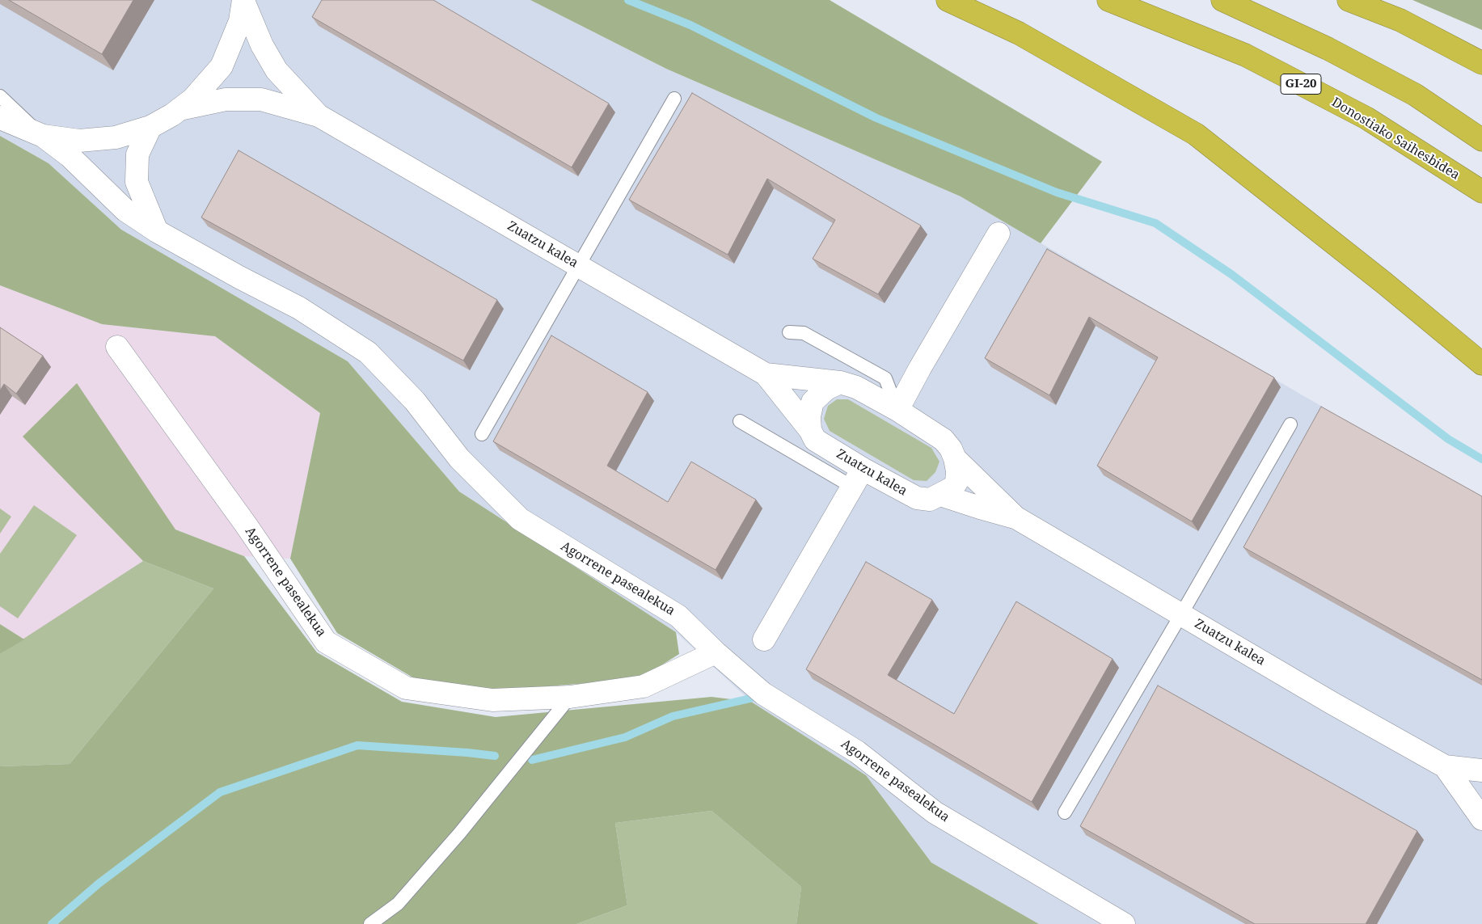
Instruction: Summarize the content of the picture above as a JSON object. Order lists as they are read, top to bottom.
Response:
{
  "streets": {
    "highway": ["GI-20", "Donostiako Saihesbidea"],
    "street": ["Zuatzu kalea", "Agorrene pasealekua"]
  },
  "crossings": [
    ["Zuatzu kalea", "Agorrene pasealekua"]
  ]
}
